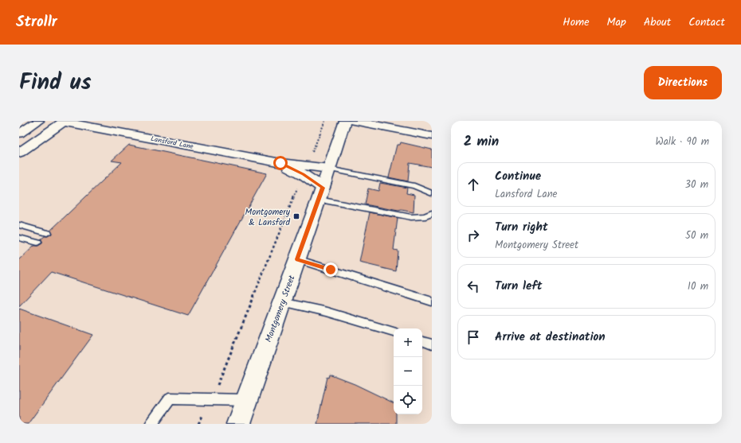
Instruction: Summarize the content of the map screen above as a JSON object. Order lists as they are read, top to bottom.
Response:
{
  "streets": {
    "street": ["Lansford Lane", "Montgomery Street"]
  },
  "crossings": [
    ["Lansford Lane", "Montgomery Street"]
  ],
  "places": {
    "transit": ["Montgomery & Lansford"]
  },
  "page": {
    "header": "Strollr",
    "nav": [
      "Home",
      "Map",
      "About",
      "Contact"
    ],
    "title": "Find us",
    "buttons": "Directions",
    "heading": ["2 min", "Walk · 90 m"],
    "list": [
      ["Continue", "Lansford Lane", "30 m"],
      ["Turn right", "Montgomery Street", "50 m"],
      ["Turn left", "10 m"],
      "Arrive at destination"
    ],
    "map_buttons": ["+", "−"]
  }
}
